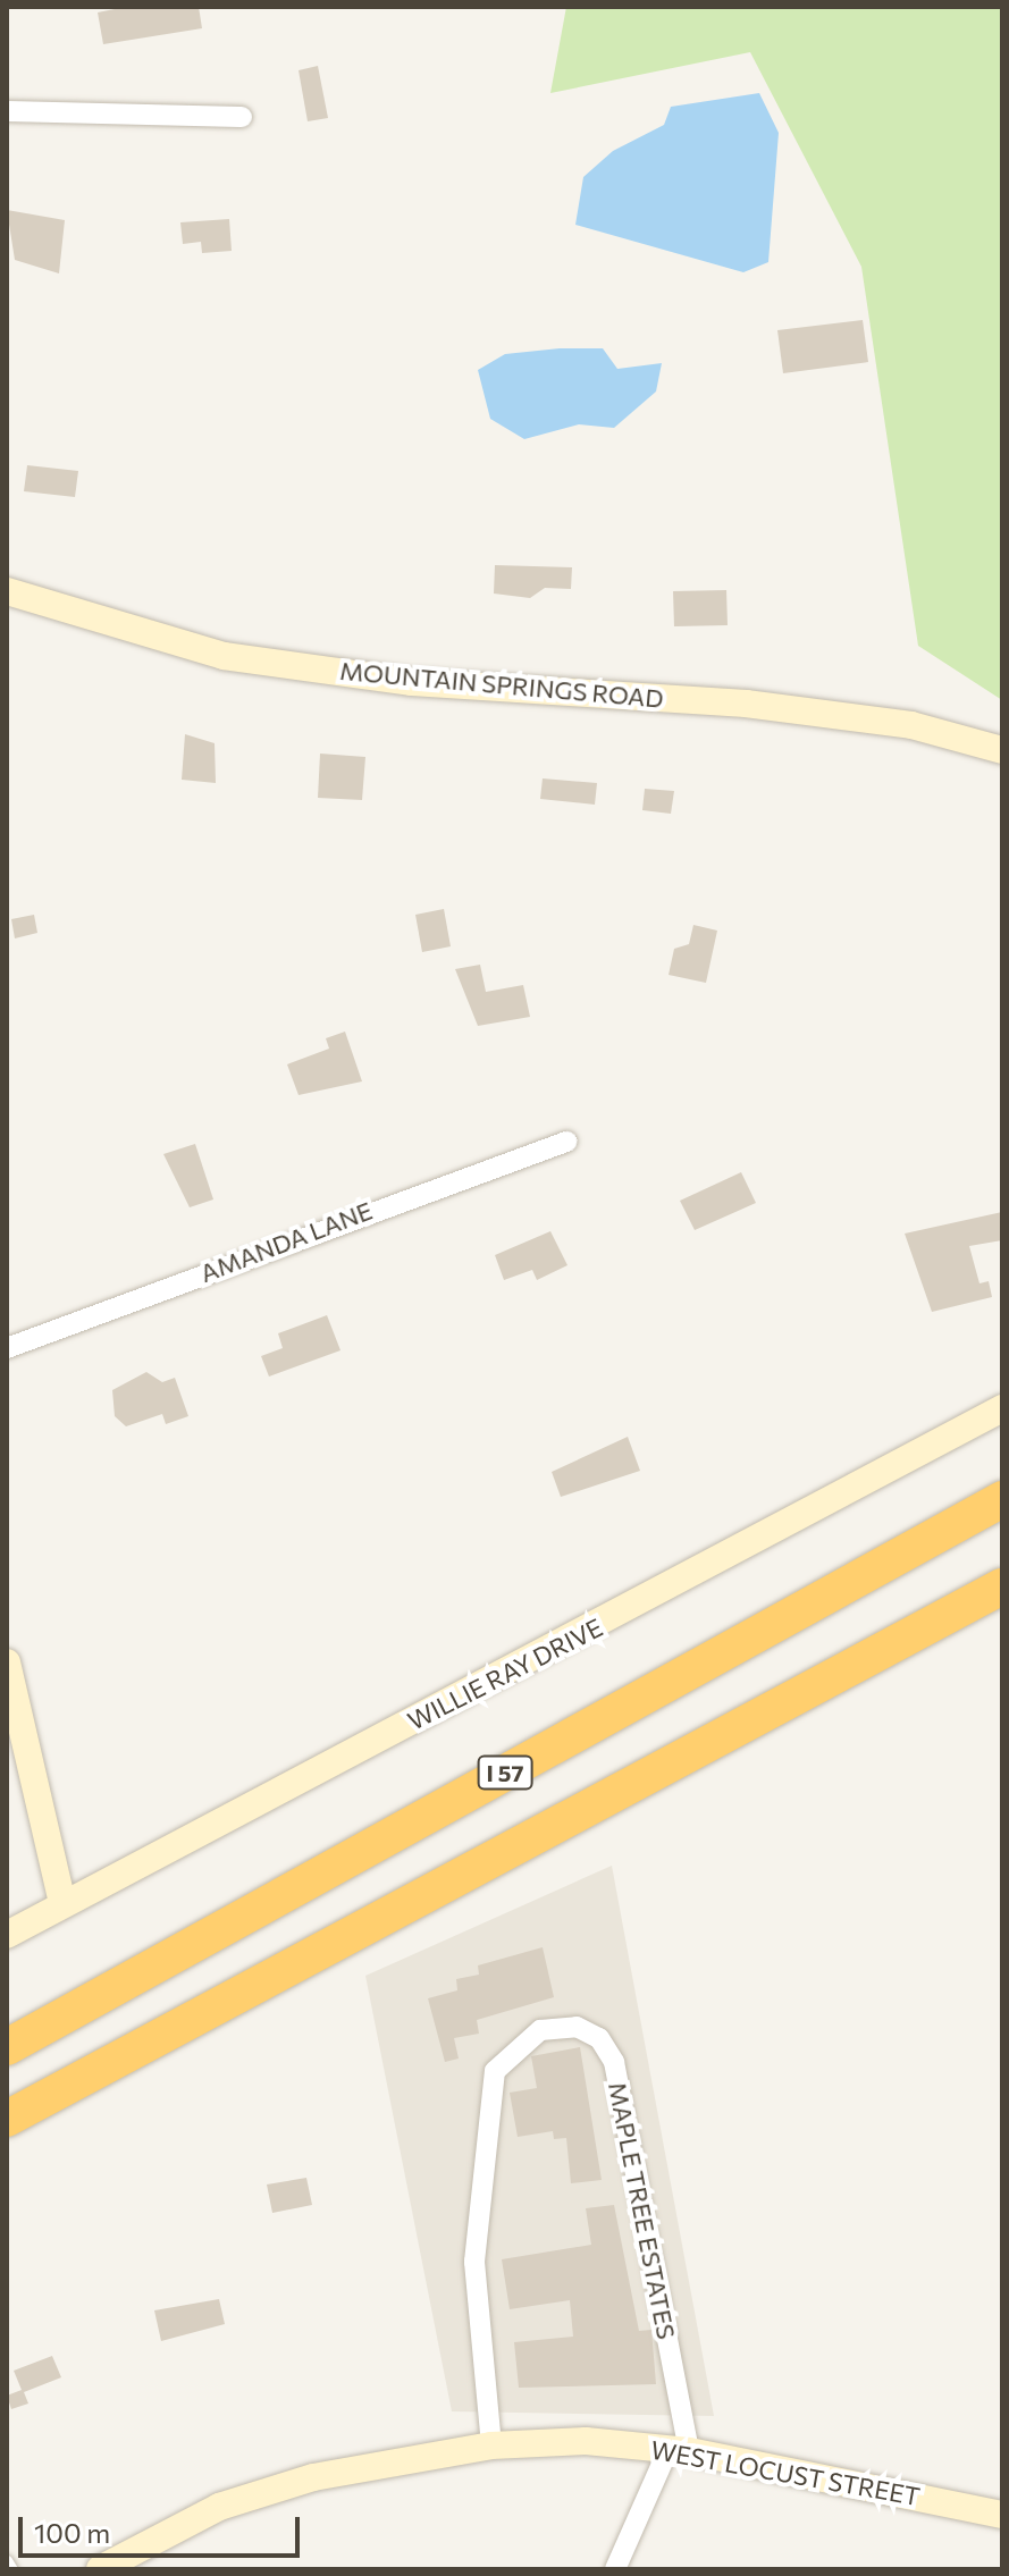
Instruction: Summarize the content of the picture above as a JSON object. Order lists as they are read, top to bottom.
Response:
{
  "streets": {
    "highway": ["I 57"],
    "street": [
      "MOUNTAIN SPRINGS ROAD",
      "AMANDA LANE",
      "WILLIE RAY DRIVE",
      "MAPLE TREE ESTATES",
      "WEST LOCUST STREET"
    ]
  },
  "crossings": [
    ["MAPLE TREE ESTATES", "WEST LOCUST STREET"]
  ],
  "scale_bar": "100 m"
}
